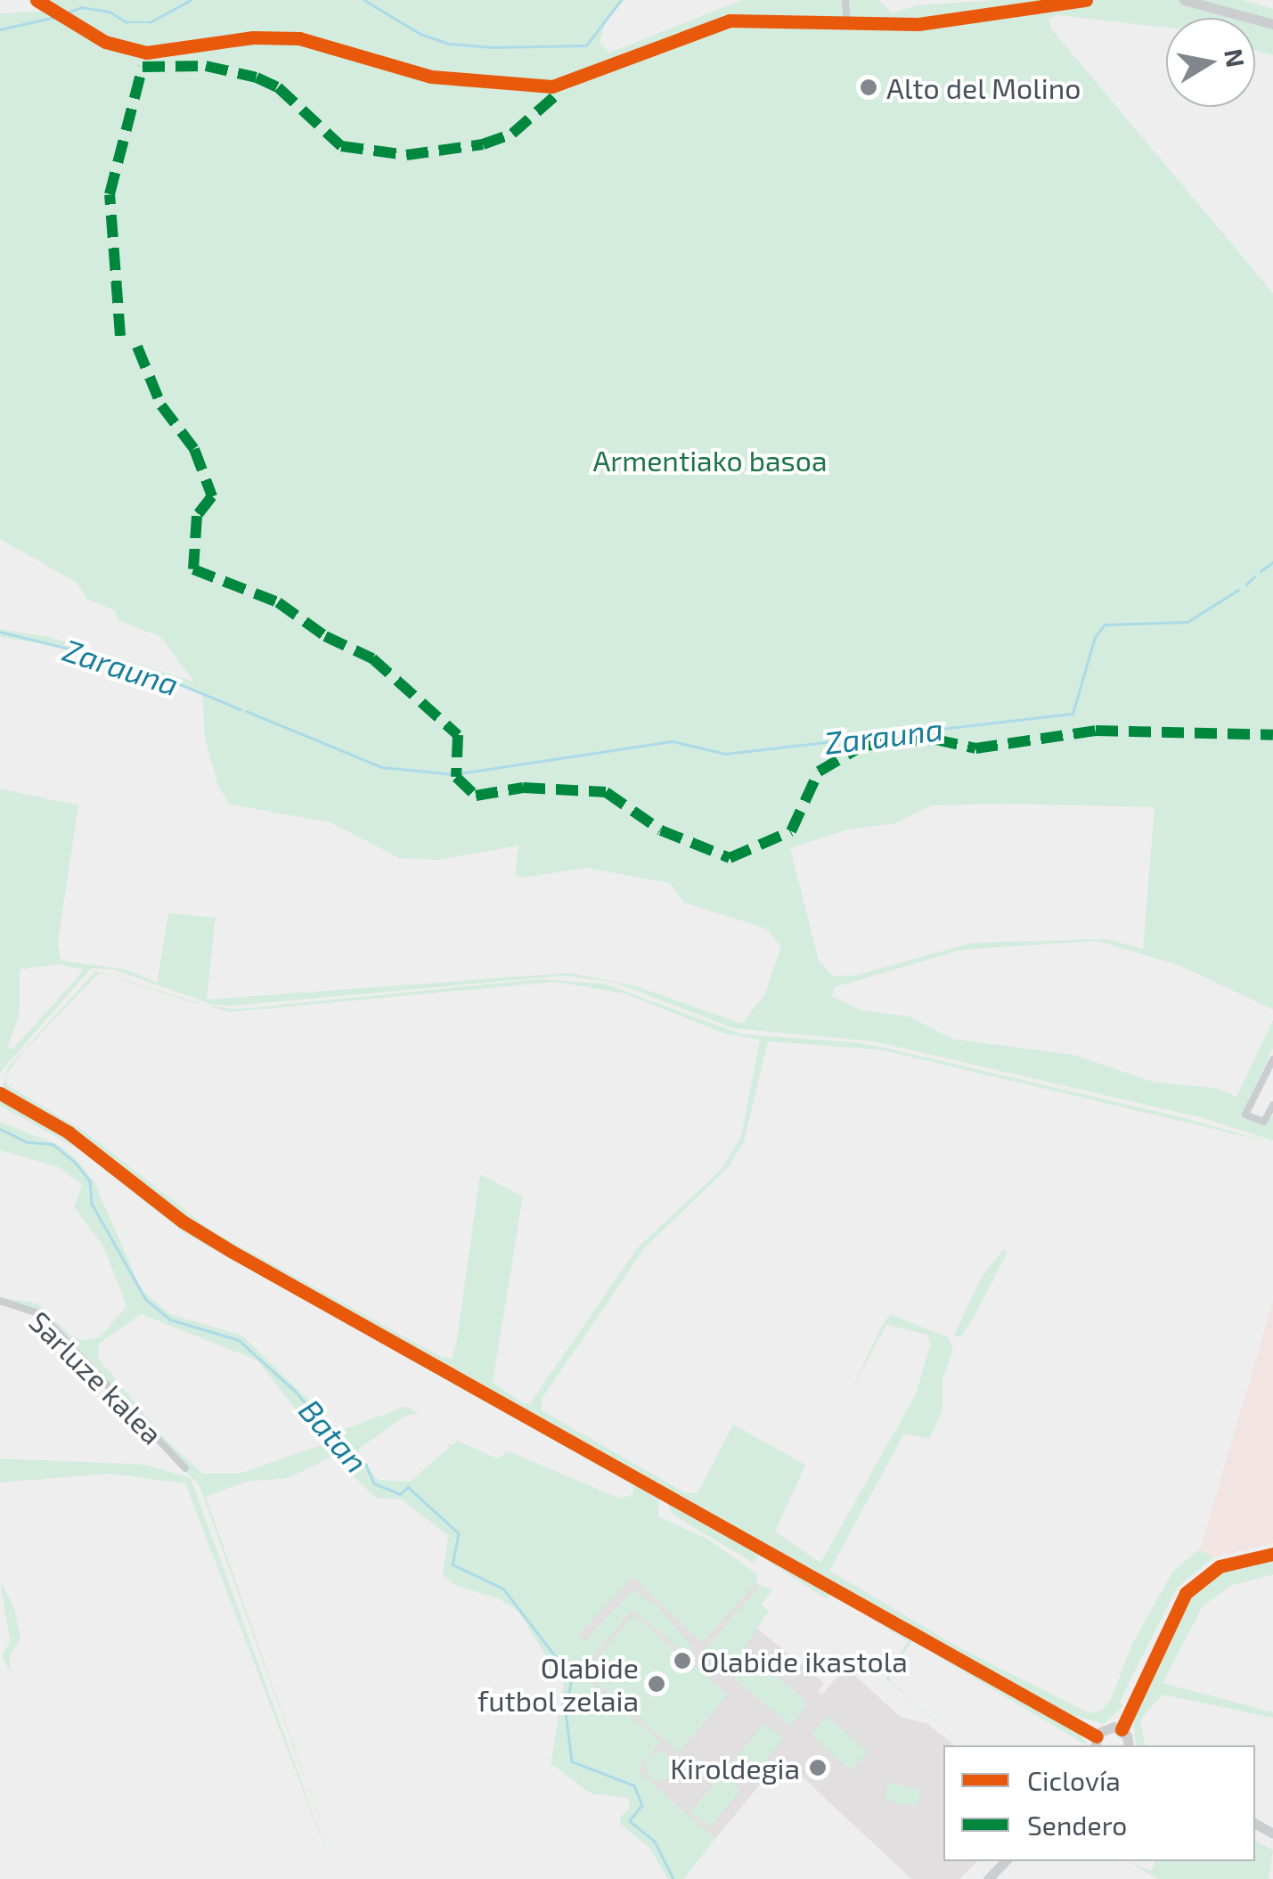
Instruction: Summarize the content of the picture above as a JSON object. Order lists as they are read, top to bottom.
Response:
{
  "streets": {
    "street": ["Sarluze kalea"]
  },
  "water": ["Zarauna", "Batan"],
  "parks": ["Armentiako basoa"],
  "places": [
    "Alto del Molino",
    "Olabide ikastola",
    "Olabide futbol zelaia",
    "Kiroldegia"
  ],
  "legend": ["Ciclovía", "Sendero"],
  "north": "right"
}
